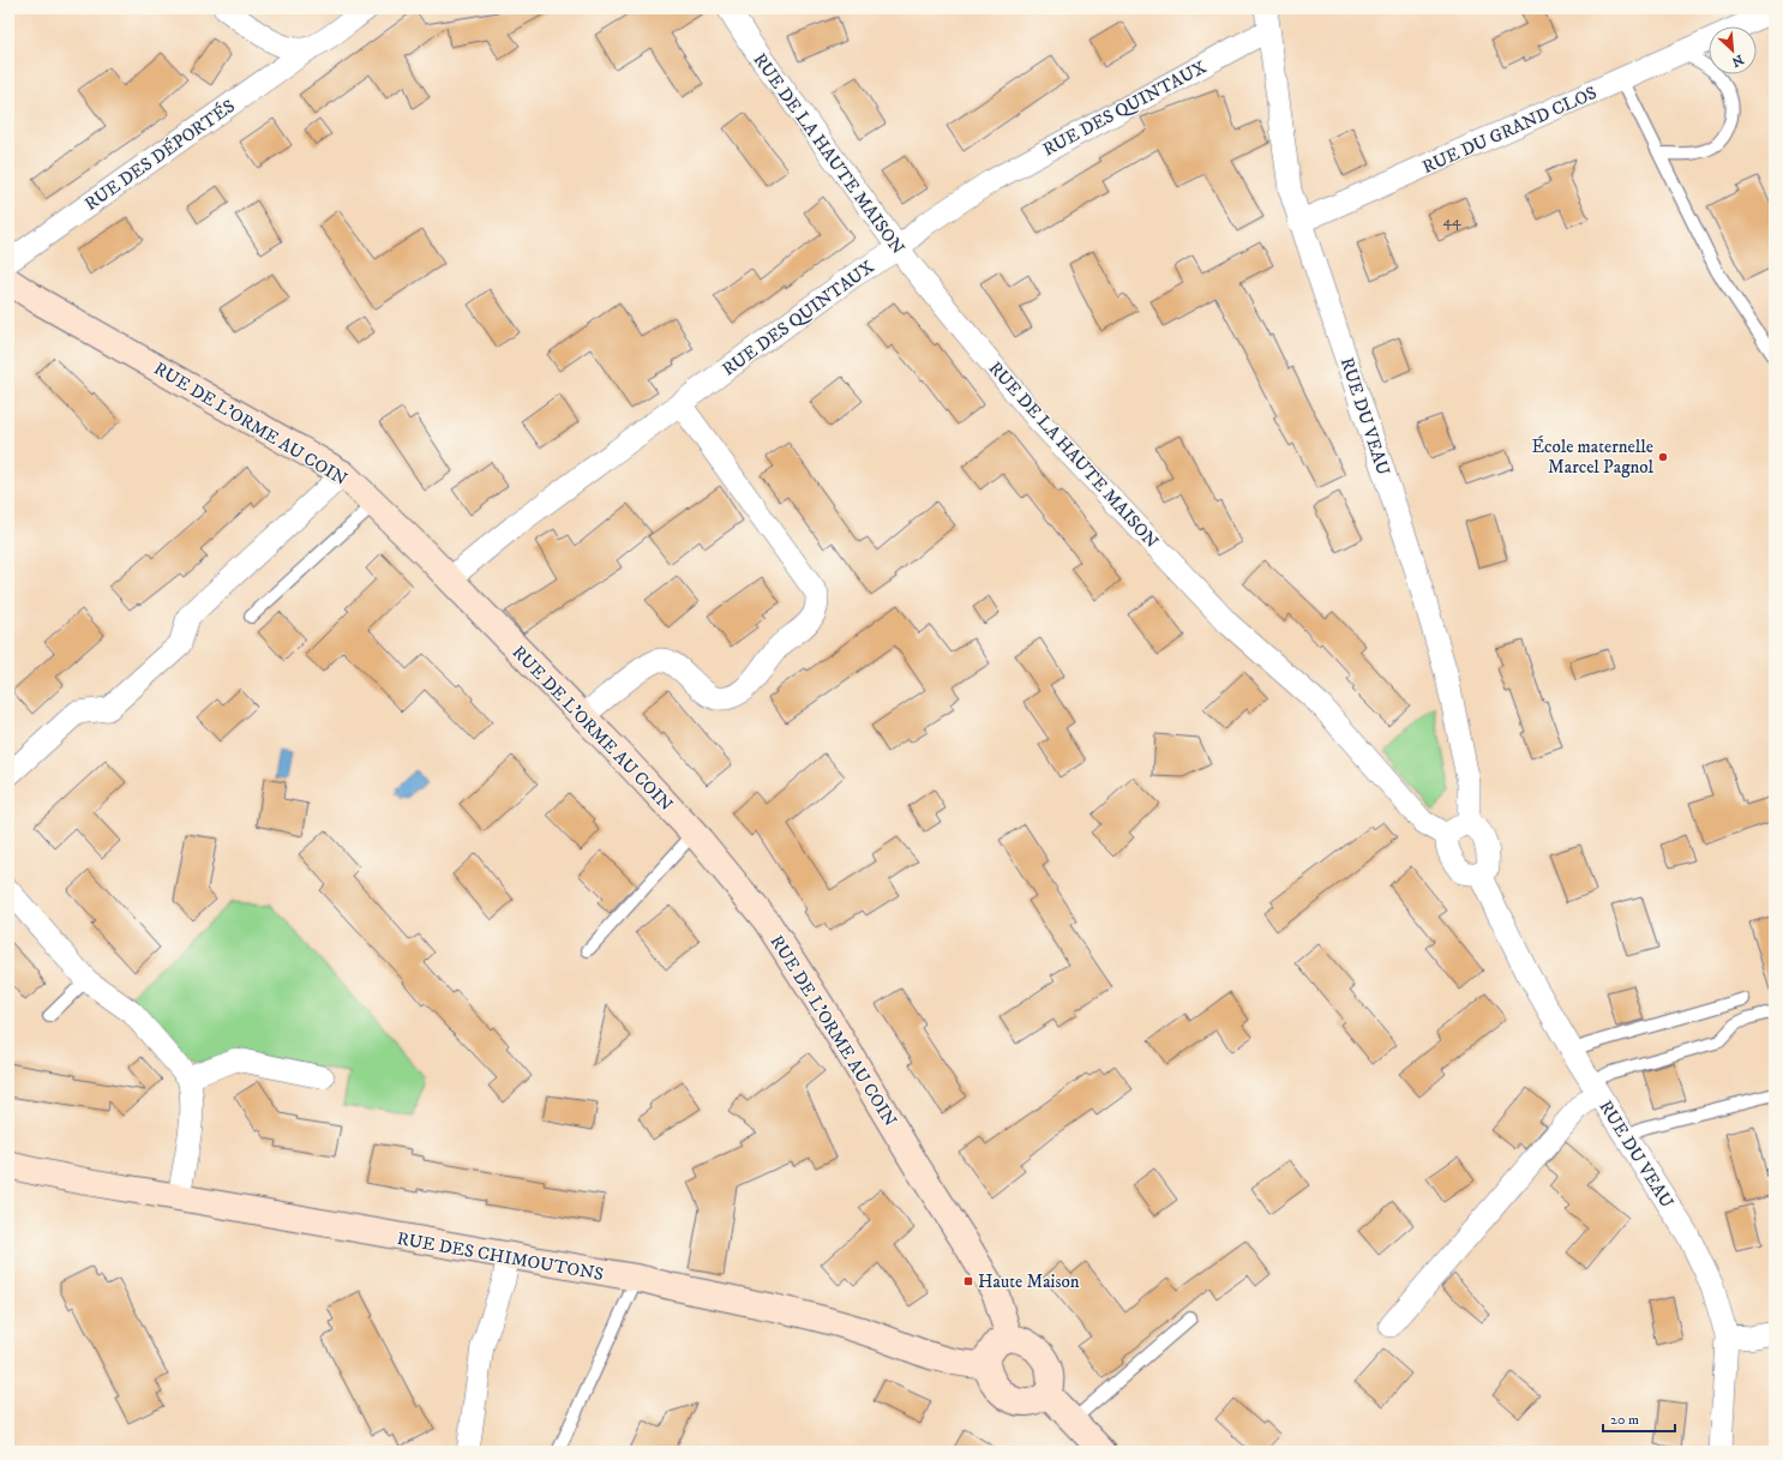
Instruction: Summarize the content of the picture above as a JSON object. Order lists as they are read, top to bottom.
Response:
{
  "streets": {
    "main road": ["RUE DE L'ORME AU COIN", "RUE DES CHIMOUTONS"],
    "street": [
      "RUE DES QUINTAUX",
      "RUE DU GRAND CLOS",
      "RUE DE LA HAUTE MAISON",
      "RUE DES DÉPORTÉS",
      "RUE DU VEAU"
    ]
  },
  "crossings": [
    ["RUE DES QUINTAUX", "RUE DE LA HAUTE MAISON"],
    ["RUE DES QUINTAUX", "RUE DU VEAU"],
    ["RUE DES QUINTAUX", "RUE DE L'ORME AU COIN"],
    ["RUE DU GRAND CLOS", "RUE DU VEAU"],
    ["RUE DE LA HAUTE MAISON", "RUE DU VEAU"],
    ["RUE DE L'ORME AU COIN", "RUE DES CHIMOUTONS"]
  ],
  "places": {
    "other": ["École maternelle Marcel Pagnol"],
    "transit": ["Haute Maison"]
  },
  "house_numbers": ["44"],
  "scale_bar": "20 m",
  "north": "bottom right"
}
